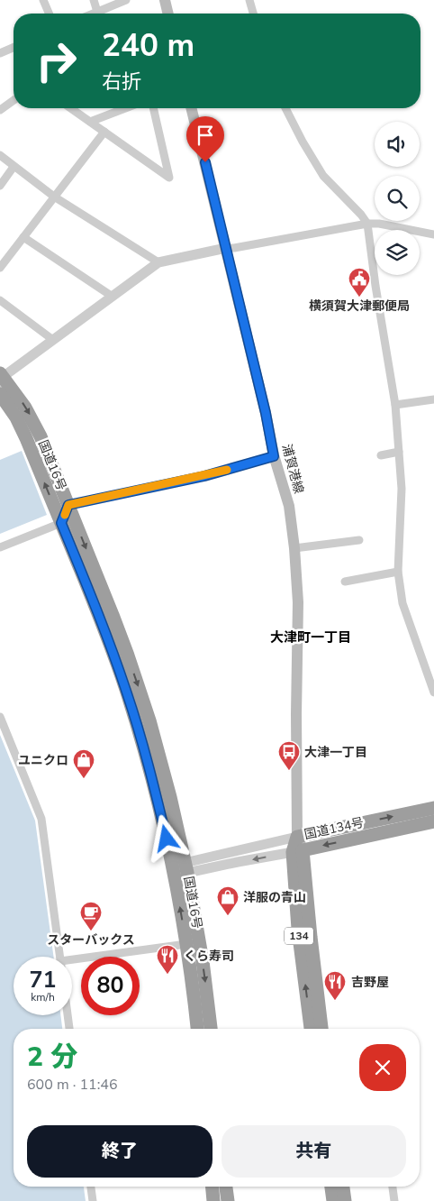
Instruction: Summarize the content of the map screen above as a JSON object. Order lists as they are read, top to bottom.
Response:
{
  "streets": {
    "highway": ["国道16号", "国道134号", "134"],
    "main road": ["浦賀港線"]
  },
  "crossings": [
    ["浦賀港線", "国道134号"]
  ],
  "districts": ["大津町一丁目"],
  "places": {
    "public building": ["横須賀大津郵便局"],
    "bus stop": ["大津一丁目"],
    "shop": ["ユニクロ", "洋服の青山"],
    "cafe": ["スターバックス"],
    "restaurant": ["くら寿司", "吉野屋"]
  },
  "page": {
    "turn": ["240 m", "右折"],
    "speed": "71 km/h",
    "limit": "80",
    "heading": ["2 分", "600 m · 11:46"],
    "buttons": ["終了", "共有"]
  }
}
